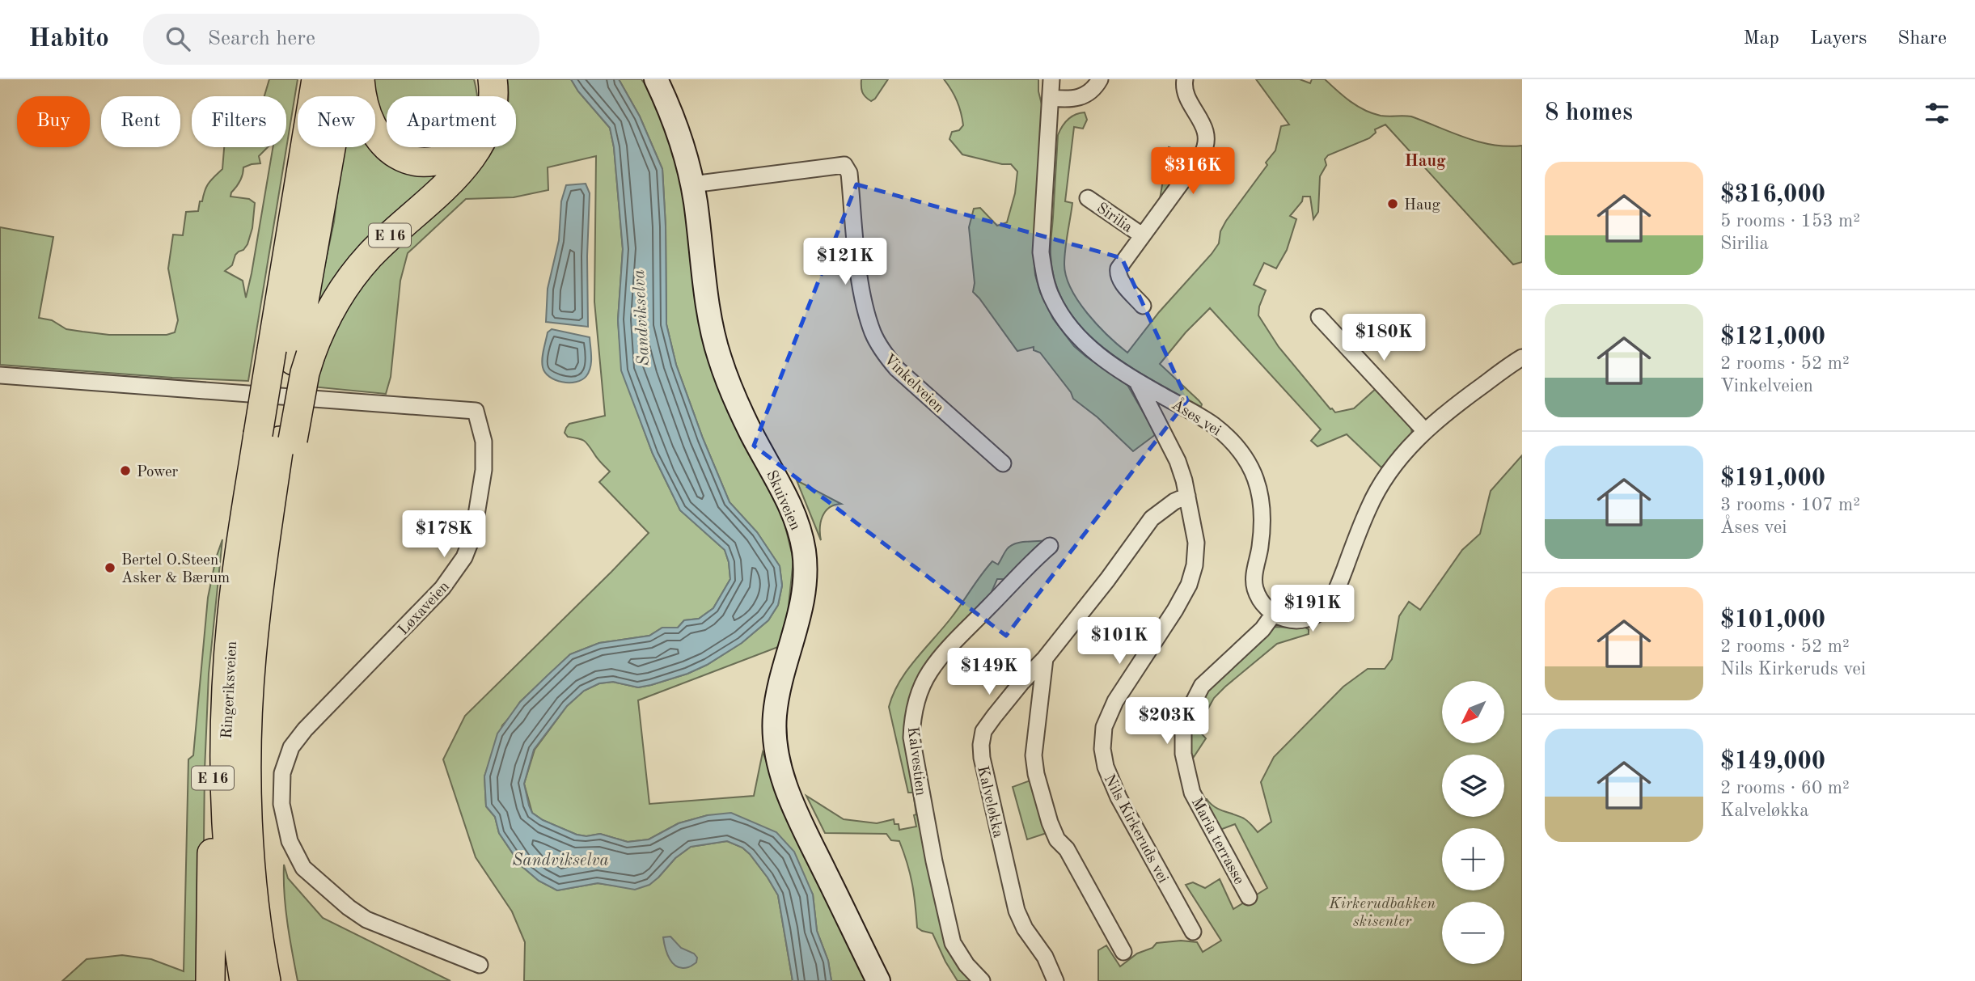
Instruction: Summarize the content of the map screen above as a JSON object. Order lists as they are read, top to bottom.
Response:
{
  "streets": {
    "highway": ["E 16", "Ringeriksveien"],
    "main road": ["Skuiveien"],
    "street": [
      "Sirilia",
      "Vinkelveien",
      "Åses vei",
      "Løxaveien",
      "Kalvestien",
      "Kalveløkka",
      "Nils Kirkeruds vei",
      "Maria terrasse"
    ]
  },
  "crossings": [
    ["E 16", "Ringeriksveien"],
    ["Vinkelveien", "Skuiveien"],
    ["Åses vei", "Nils Kirkeruds vei"],
    ["Åses vei", "Maria terrasse"],
    ["Kalveløkka", "Nils Kirkeruds vei"]
  ],
  "districts": ["Haug"],
  "water": ["Sandvikselva"],
  "parks": ["Kirkerudbakken skisenter"],
  "places": ["Haug", "Power", "Bertel O.Steen Asker & Bærum"],
  "north": "bottom left",
  "page": {
    "header": "Habito",
    "search": "Search here",
    "nav": ["Map", "Layers", "Share"],
    "heading": "8 homes",
    "chip": [
      "Buy",
      "Rent",
      "Filters",
      "New",
      "Apartment"
    ],
    "price": [
      "$316K",
      "$121K",
      "$180K",
      "$178K",
      "$191K",
      "$101K",
      "$149K",
      "$203K"
    ],
    "list": [
      {
        "name": "$316,000",
        "note": "5 rooms · 153 m² · Sirilia"
      },
      {
        "name": "$121,000",
        "note": "2 rooms · 52 m² · Vinkelveien"
      },
      {
        "name": "$191,000",
        "note": "3 rooms · 107 m² · Åses vei"
      },
      {
        "name": "$101,000",
        "note": "2 rooms · 52 m² · Nils Kirkeruds vei"
      },
      {
        "name": "$149,000",
        "note": "2 rooms · 60 m² · Kalveløkka"
      }
    ],
    "map_buttons": ["+", "−"]
  }
}
